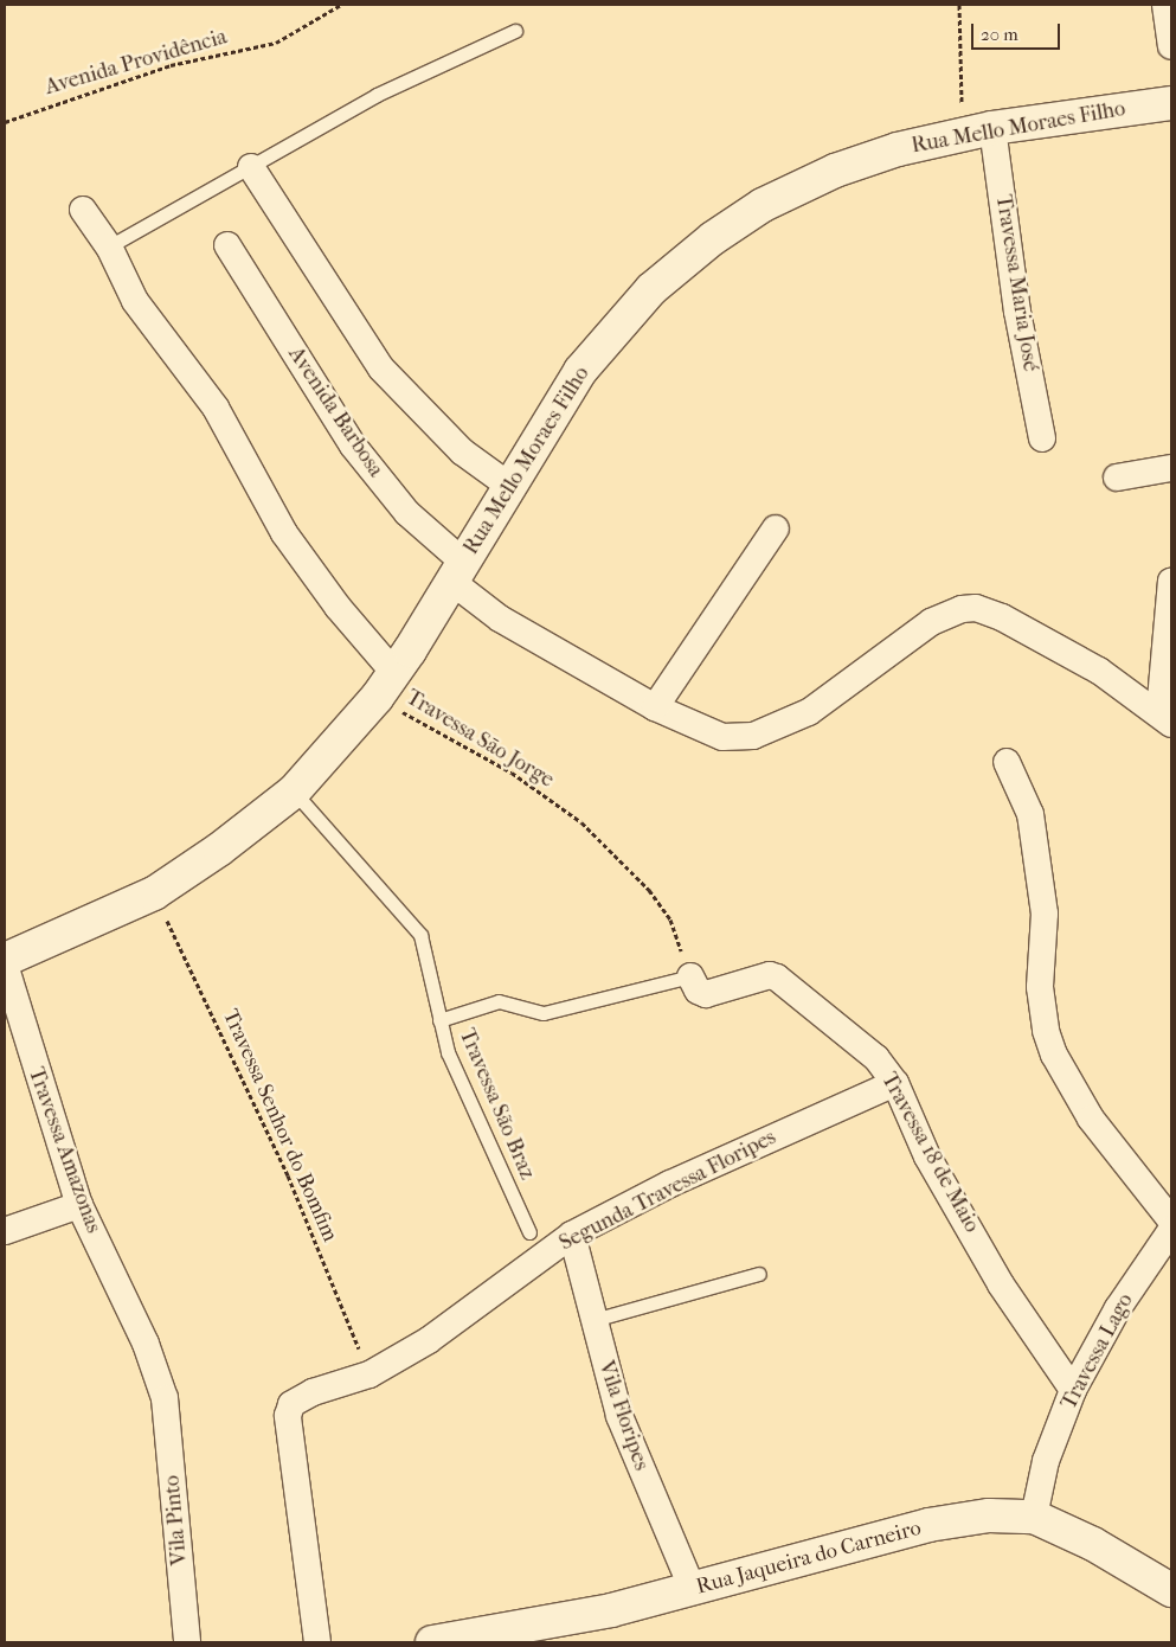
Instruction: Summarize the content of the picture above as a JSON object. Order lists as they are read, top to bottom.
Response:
{
  "streets": {
    "main road": ["Rua Mello Moraes Filho", "Rua Jaqueira do Carneiro"],
    "street": [
      "Travessa Maria José",
      "Avenida Barbosa",
      "Travessa Amazonas",
      "Travessa 18 de Maio",
      "Segunda Travessa Floripes",
      "Travessa Lago",
      "Vila Floripes",
      "Vila Pinto"
    ],
    "lane": ["Travessa São Braz"],
    "path": ["Avenida Providência", "Travessa Sāo Jorge", "Travessa Senhor do Bomfim"]
  },
  "crossings": [
    ["Rua Mello Moraes Filho", "Travessa Maria José"],
    ["Rua Mello Moraes Filho", "Avenida Barbosa"],
    ["Rua Mello Moraes Filho", "Travessa Sāo Jorge"],
    ["Rua Mello Moraes Filho", "Travessa São Braz"],
    ["Rua Mello Moraes Filho", "Travessa Senhor do Bomfim"],
    ["Travessa Sāo Jorge", "Travessa 18 de Maio"],
    ["Travessa Senhor do Bomfim", "Segunda Travessa Floripes"],
    ["Travessa Amazonas", "Vila Pinto"],
    ["Travessa 18 de Maio", "Segunda Travessa Floripes"],
    ["Travessa 18 de Maio", "Travessa Lago"],
    ["Segunda Travessa Floripes", "Vila Floripes"],
    ["Travessa Lago", "Rua Jaqueira do Carneiro"],
    ["Vila Floripes", "Rua Jaqueira do Carneiro"]
  ],
  "scale_bar": "20 m"
}
